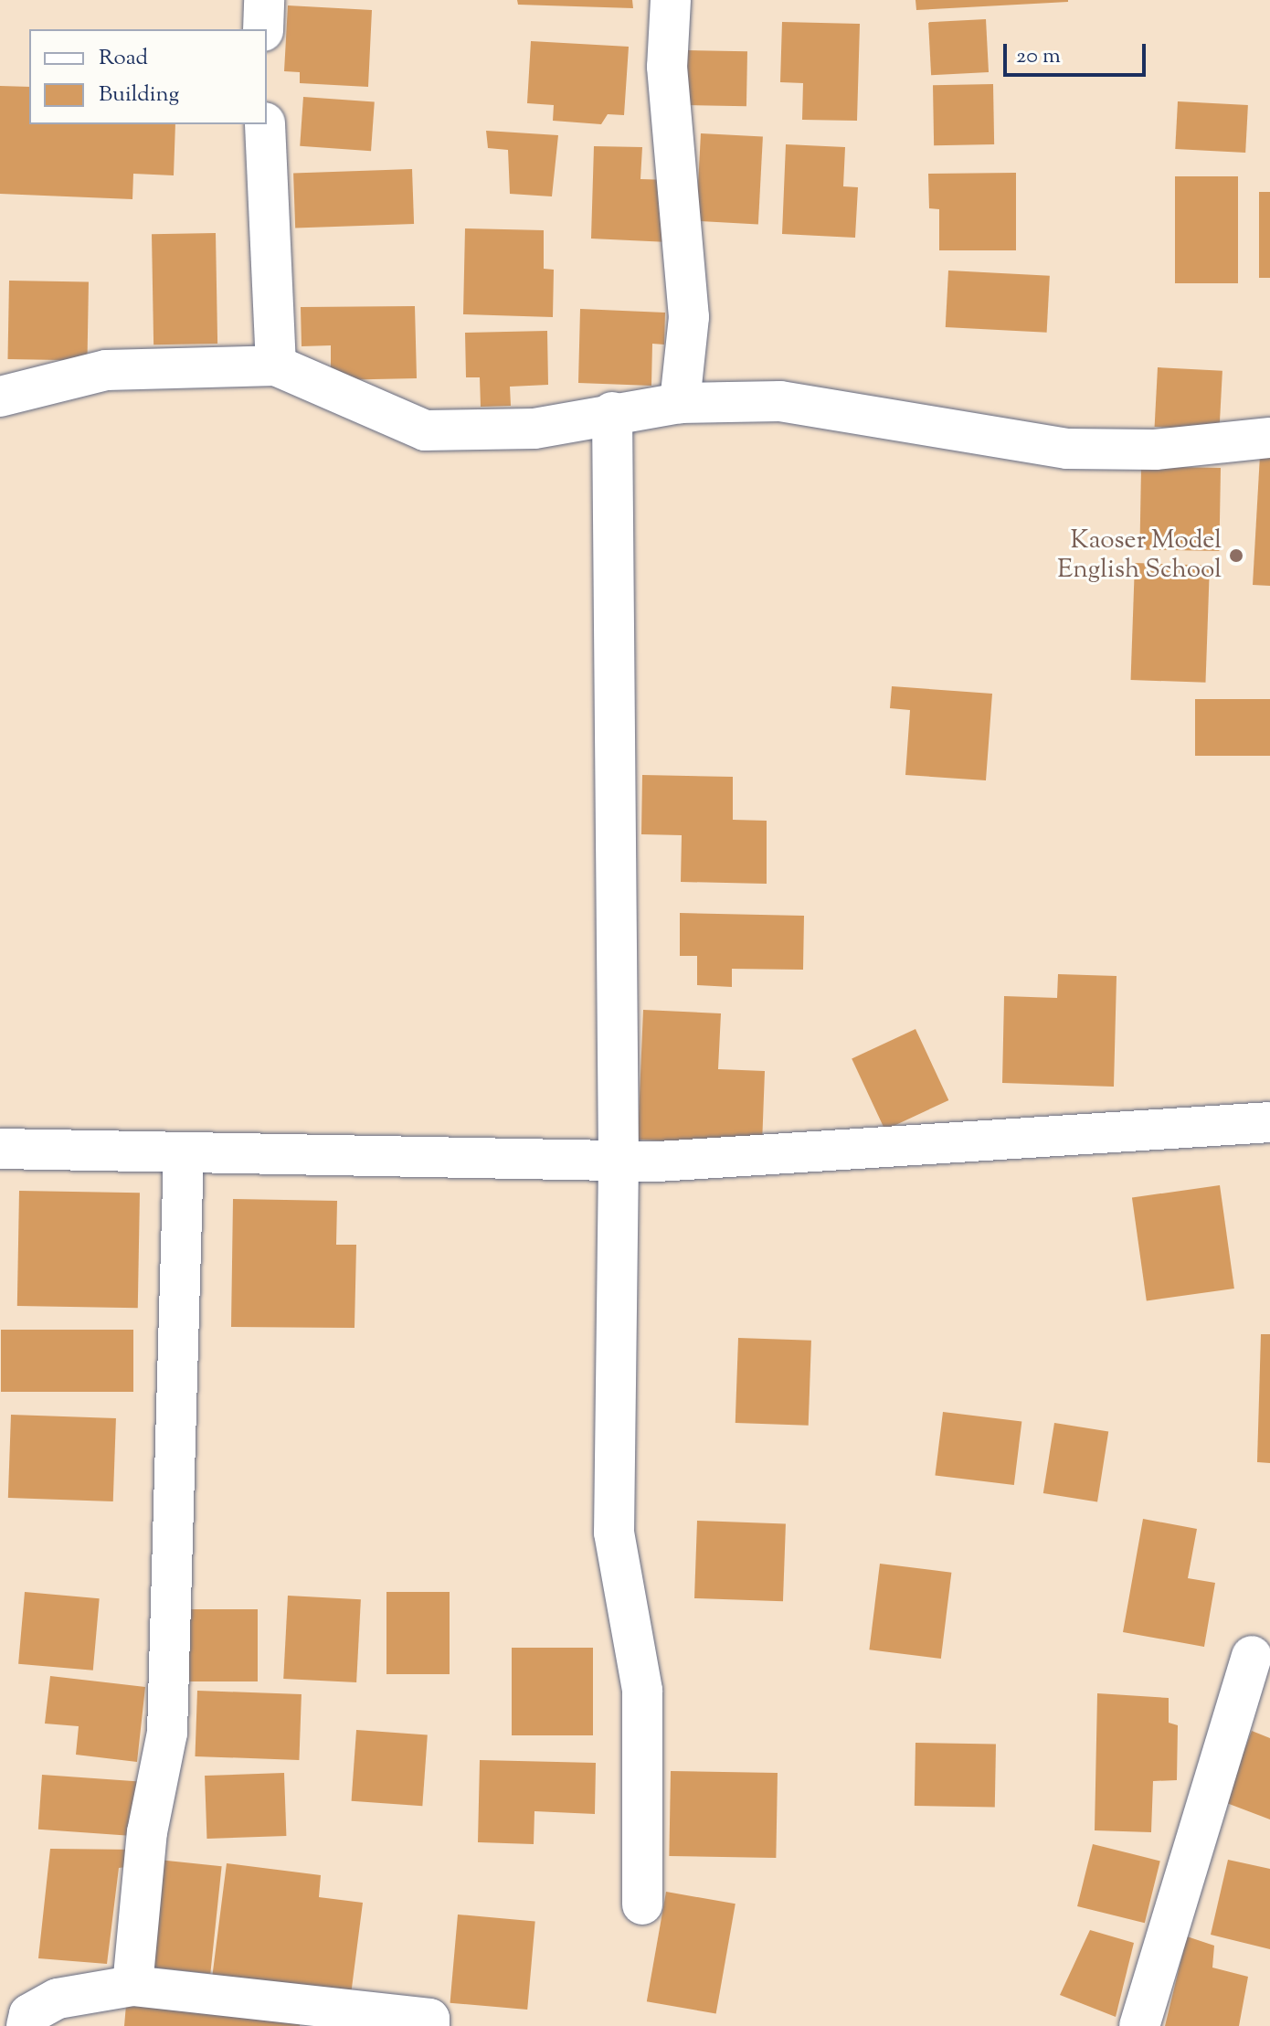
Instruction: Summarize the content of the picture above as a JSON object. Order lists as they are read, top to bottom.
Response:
{
  "places": ["Kaoser Model English School"],
  "legend": ["Road", "Building"],
  "scale_bar": "20 m"
}
